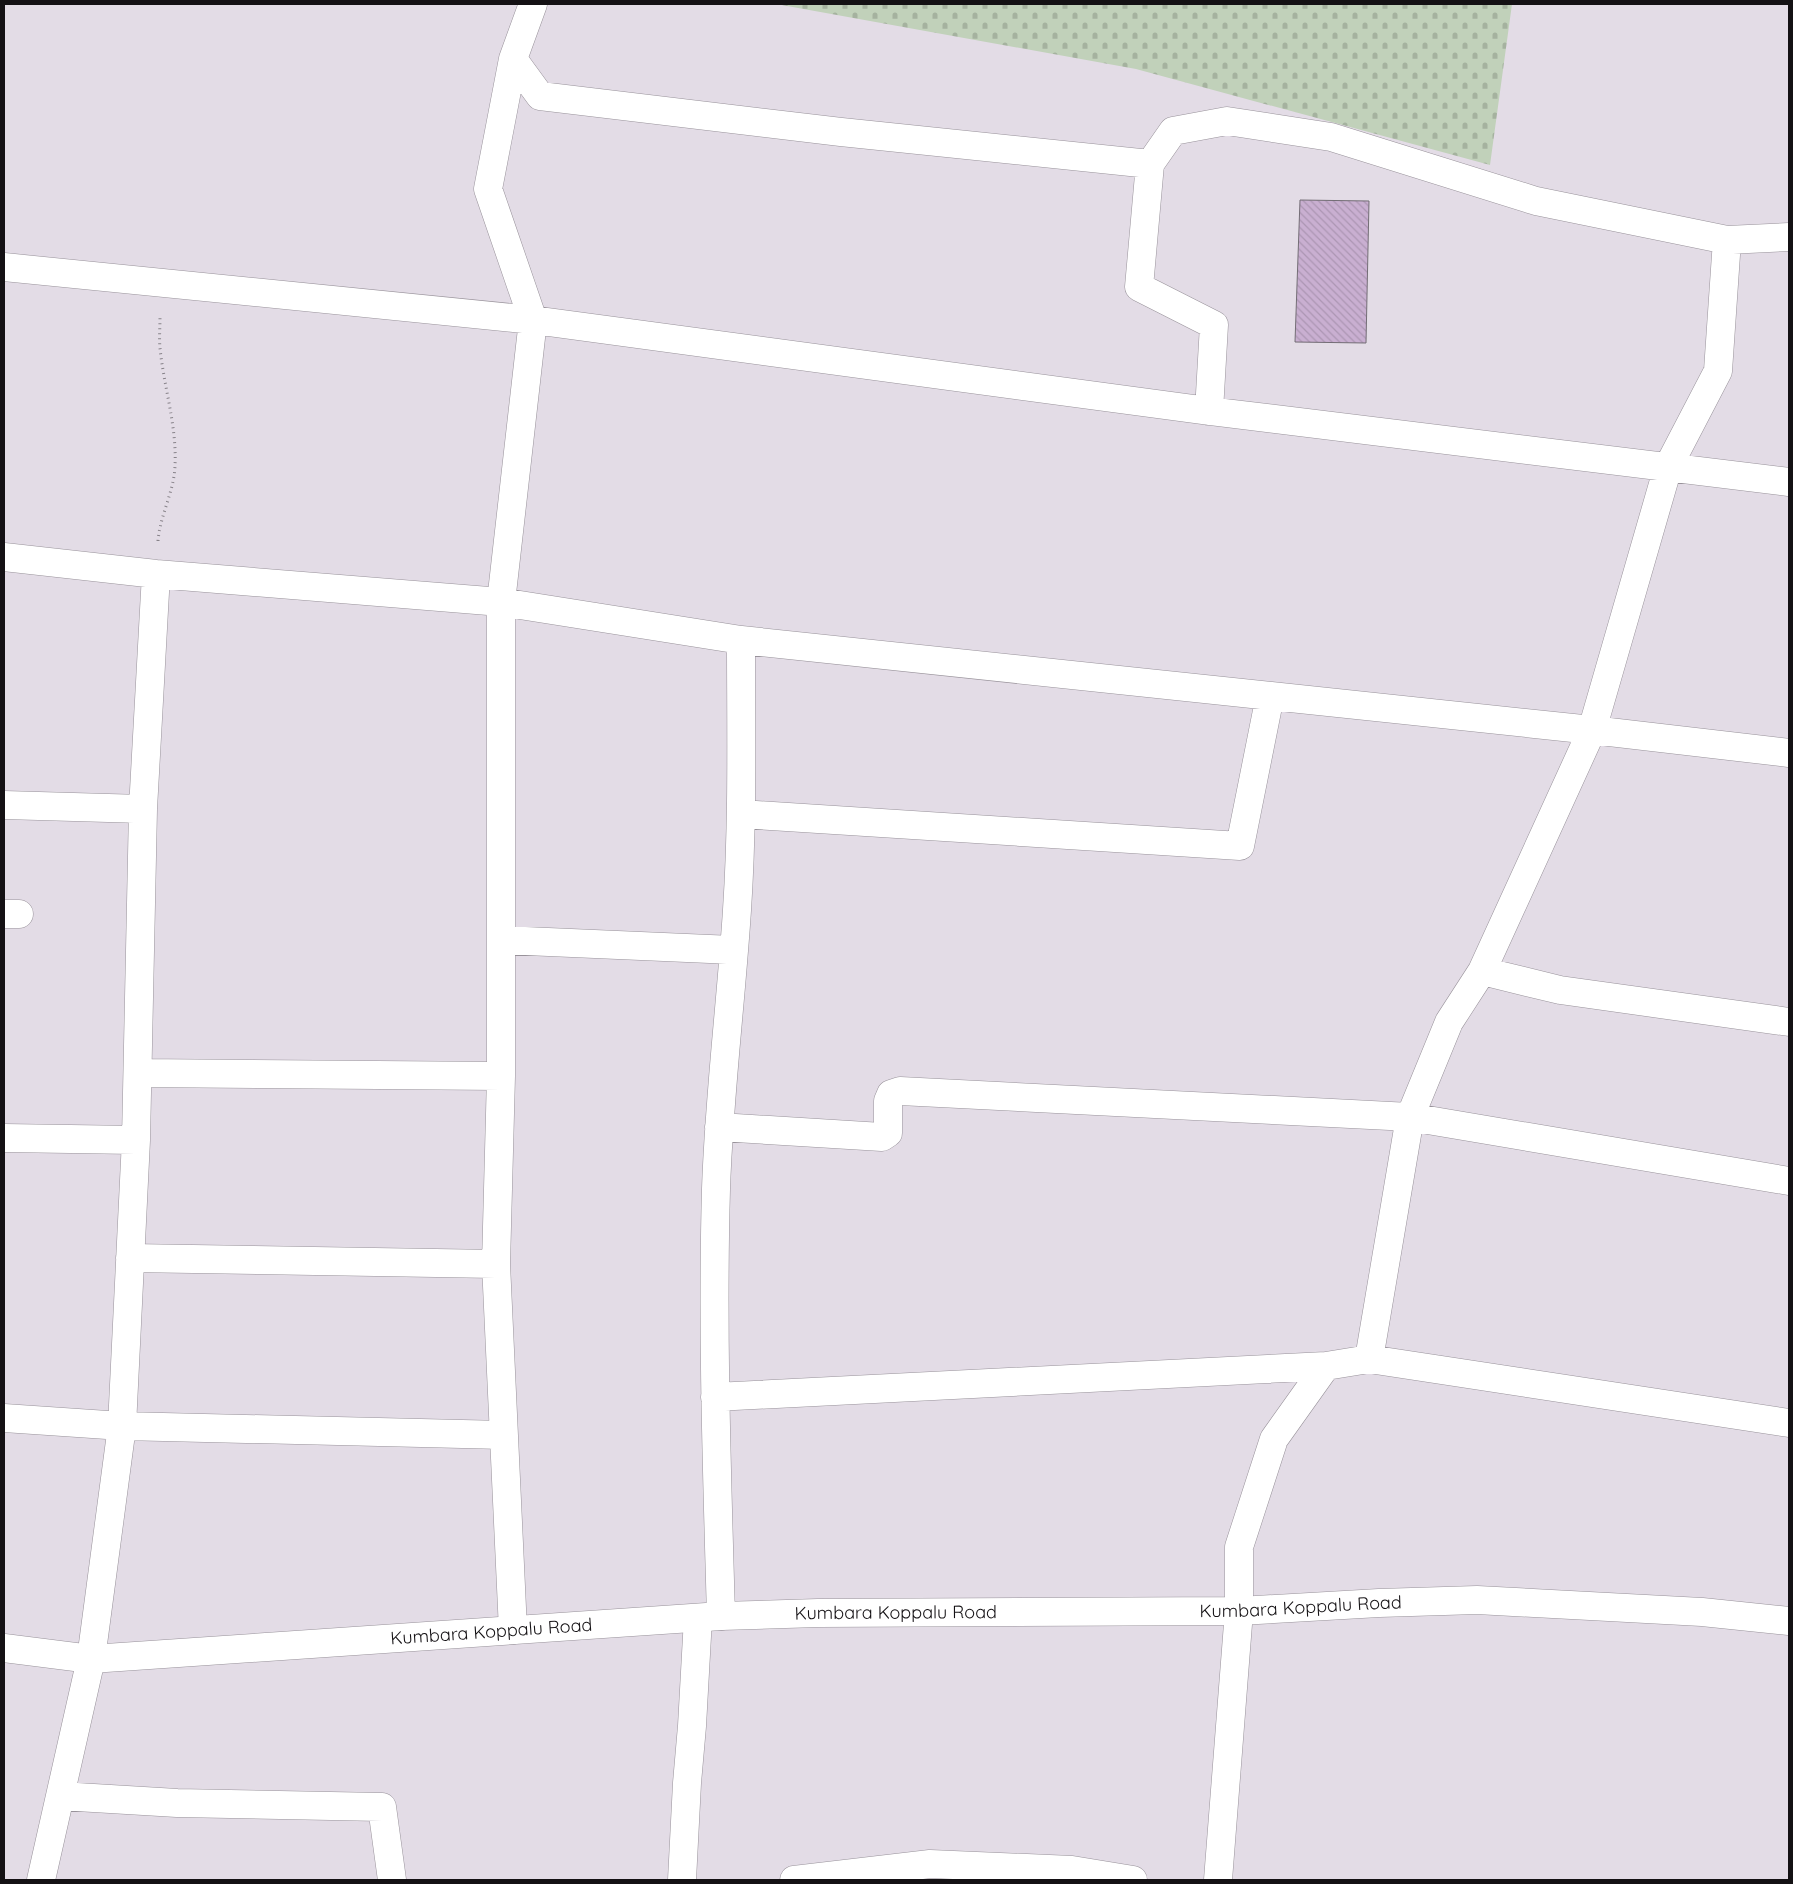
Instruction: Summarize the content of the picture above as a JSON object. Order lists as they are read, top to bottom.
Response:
{
  "streets": {
    "street": ["Kumbara Koppalu Road"]
  }
}
